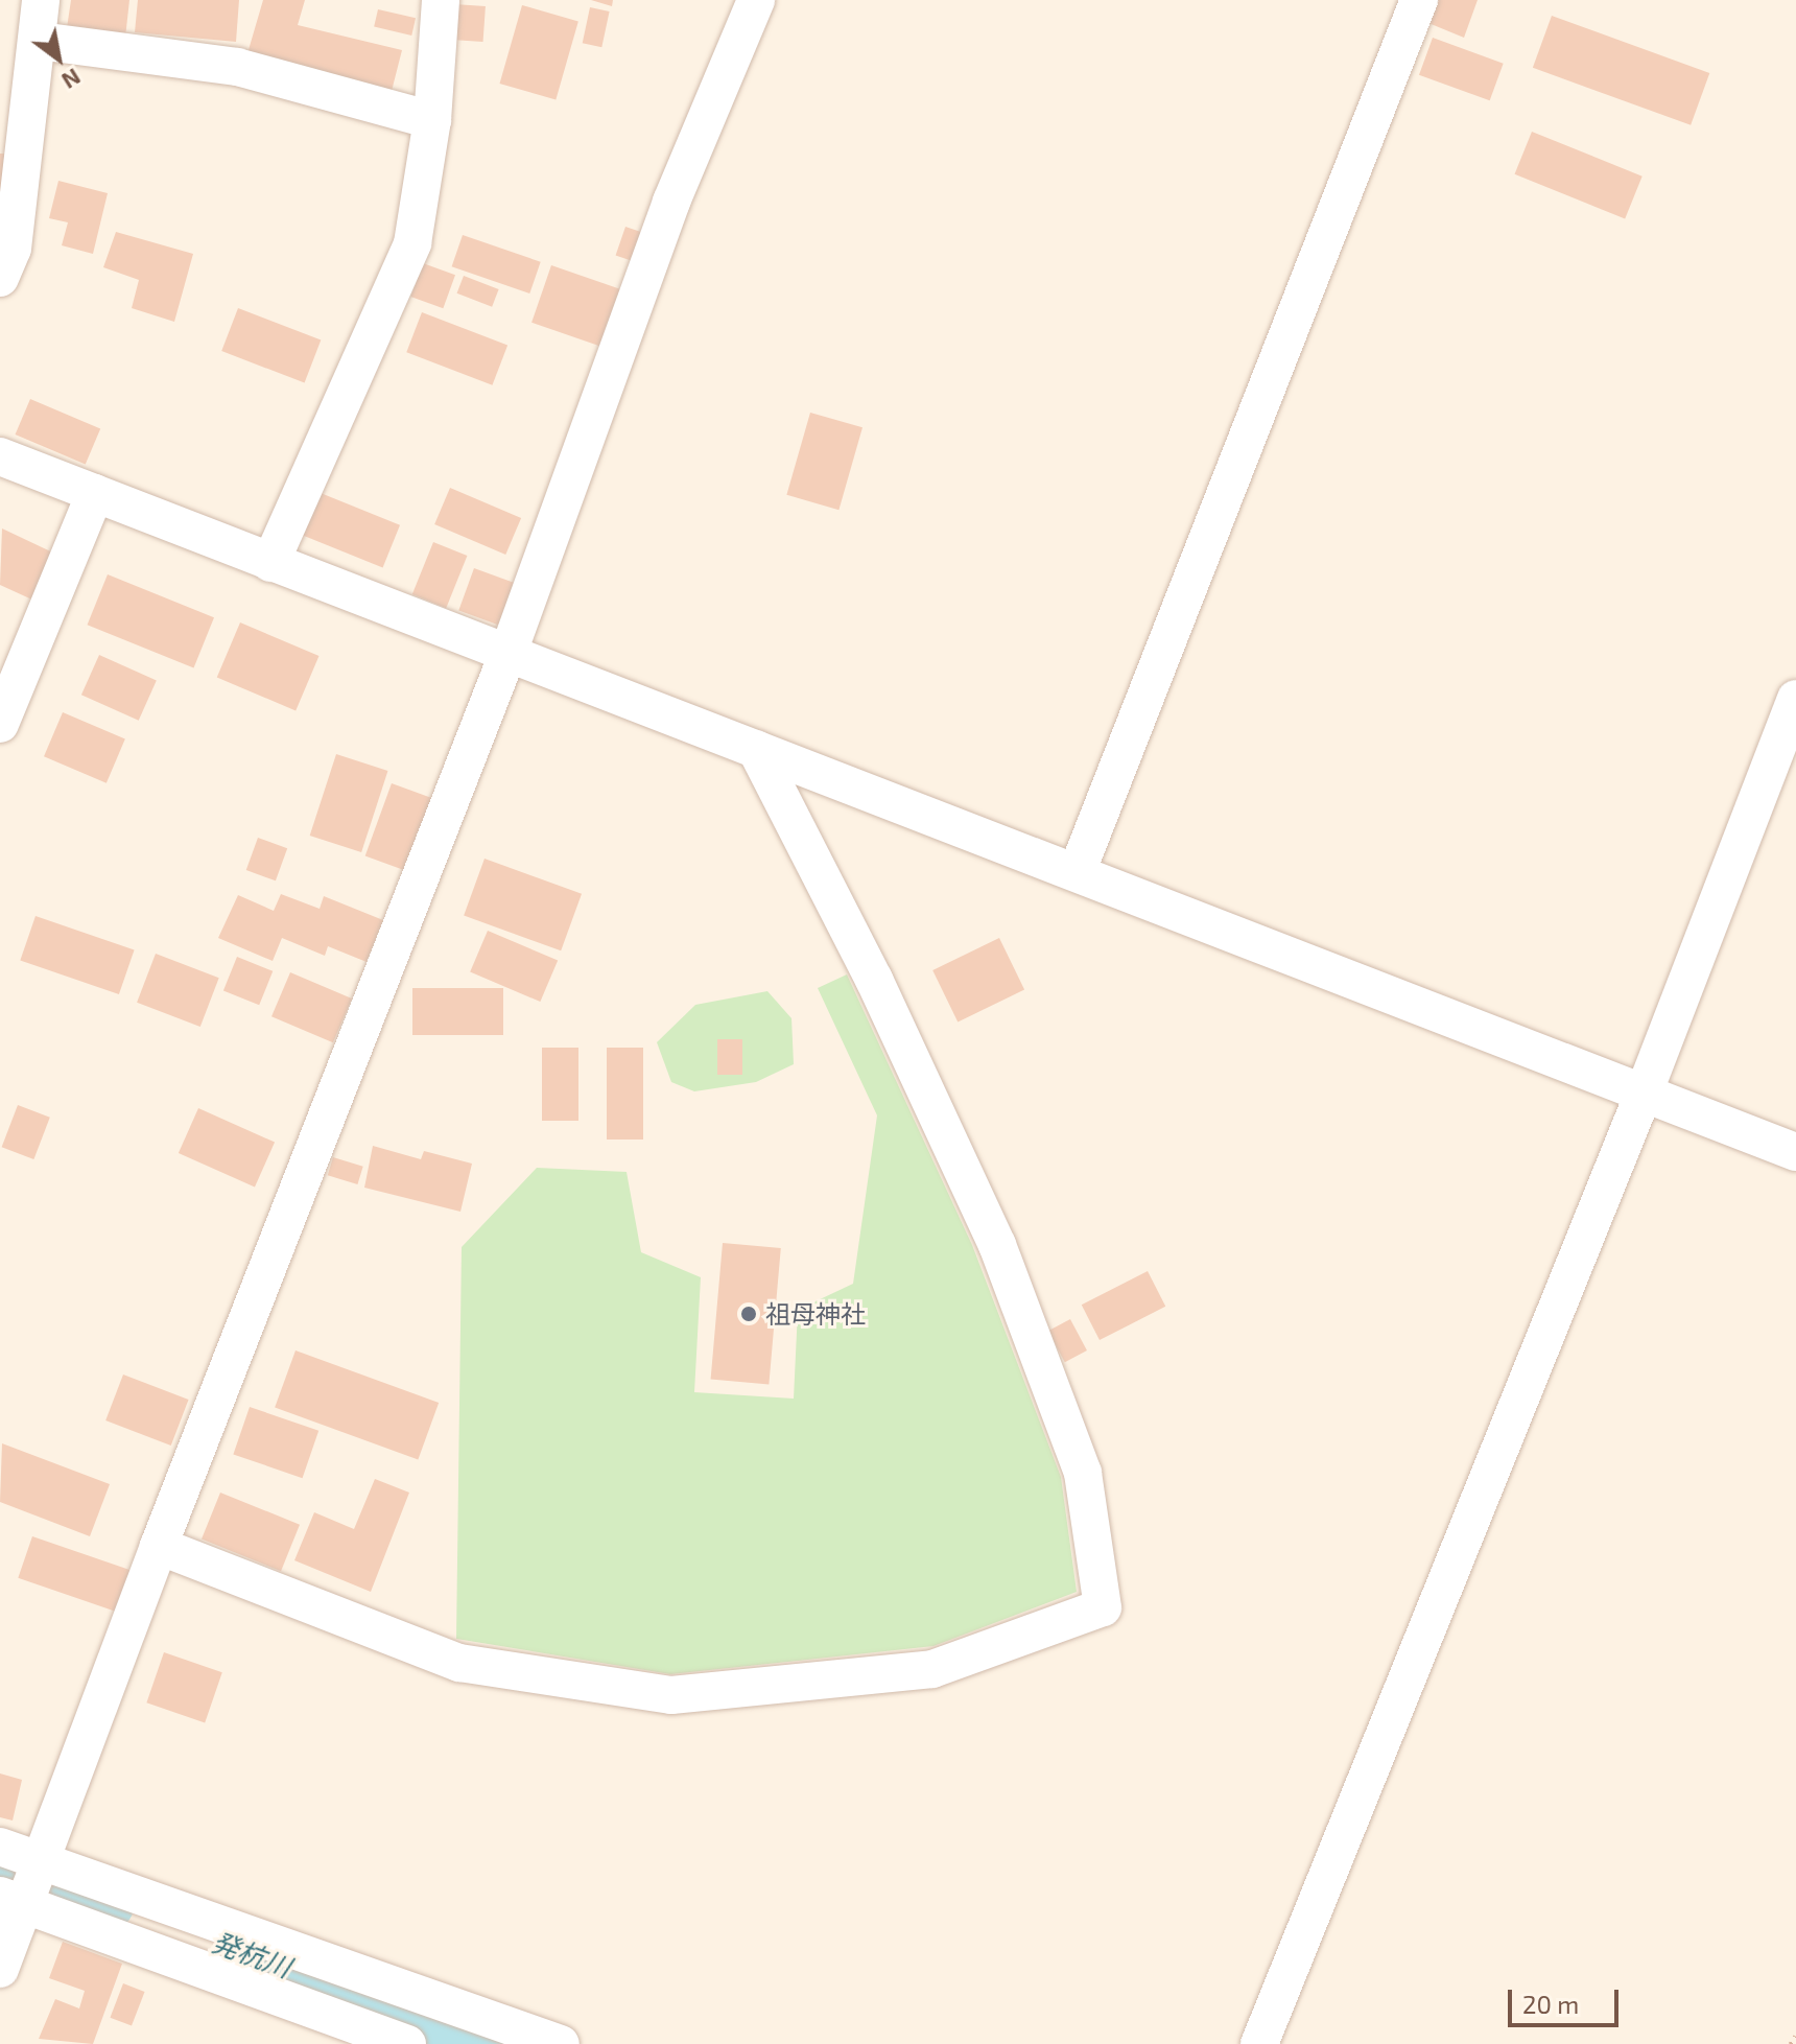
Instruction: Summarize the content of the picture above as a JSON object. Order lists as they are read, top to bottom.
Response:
{
  "water": ["発杭川"],
  "places": ["祖母神社"],
  "scale_bar": "20 m",
  "north": "bottom right"
}
